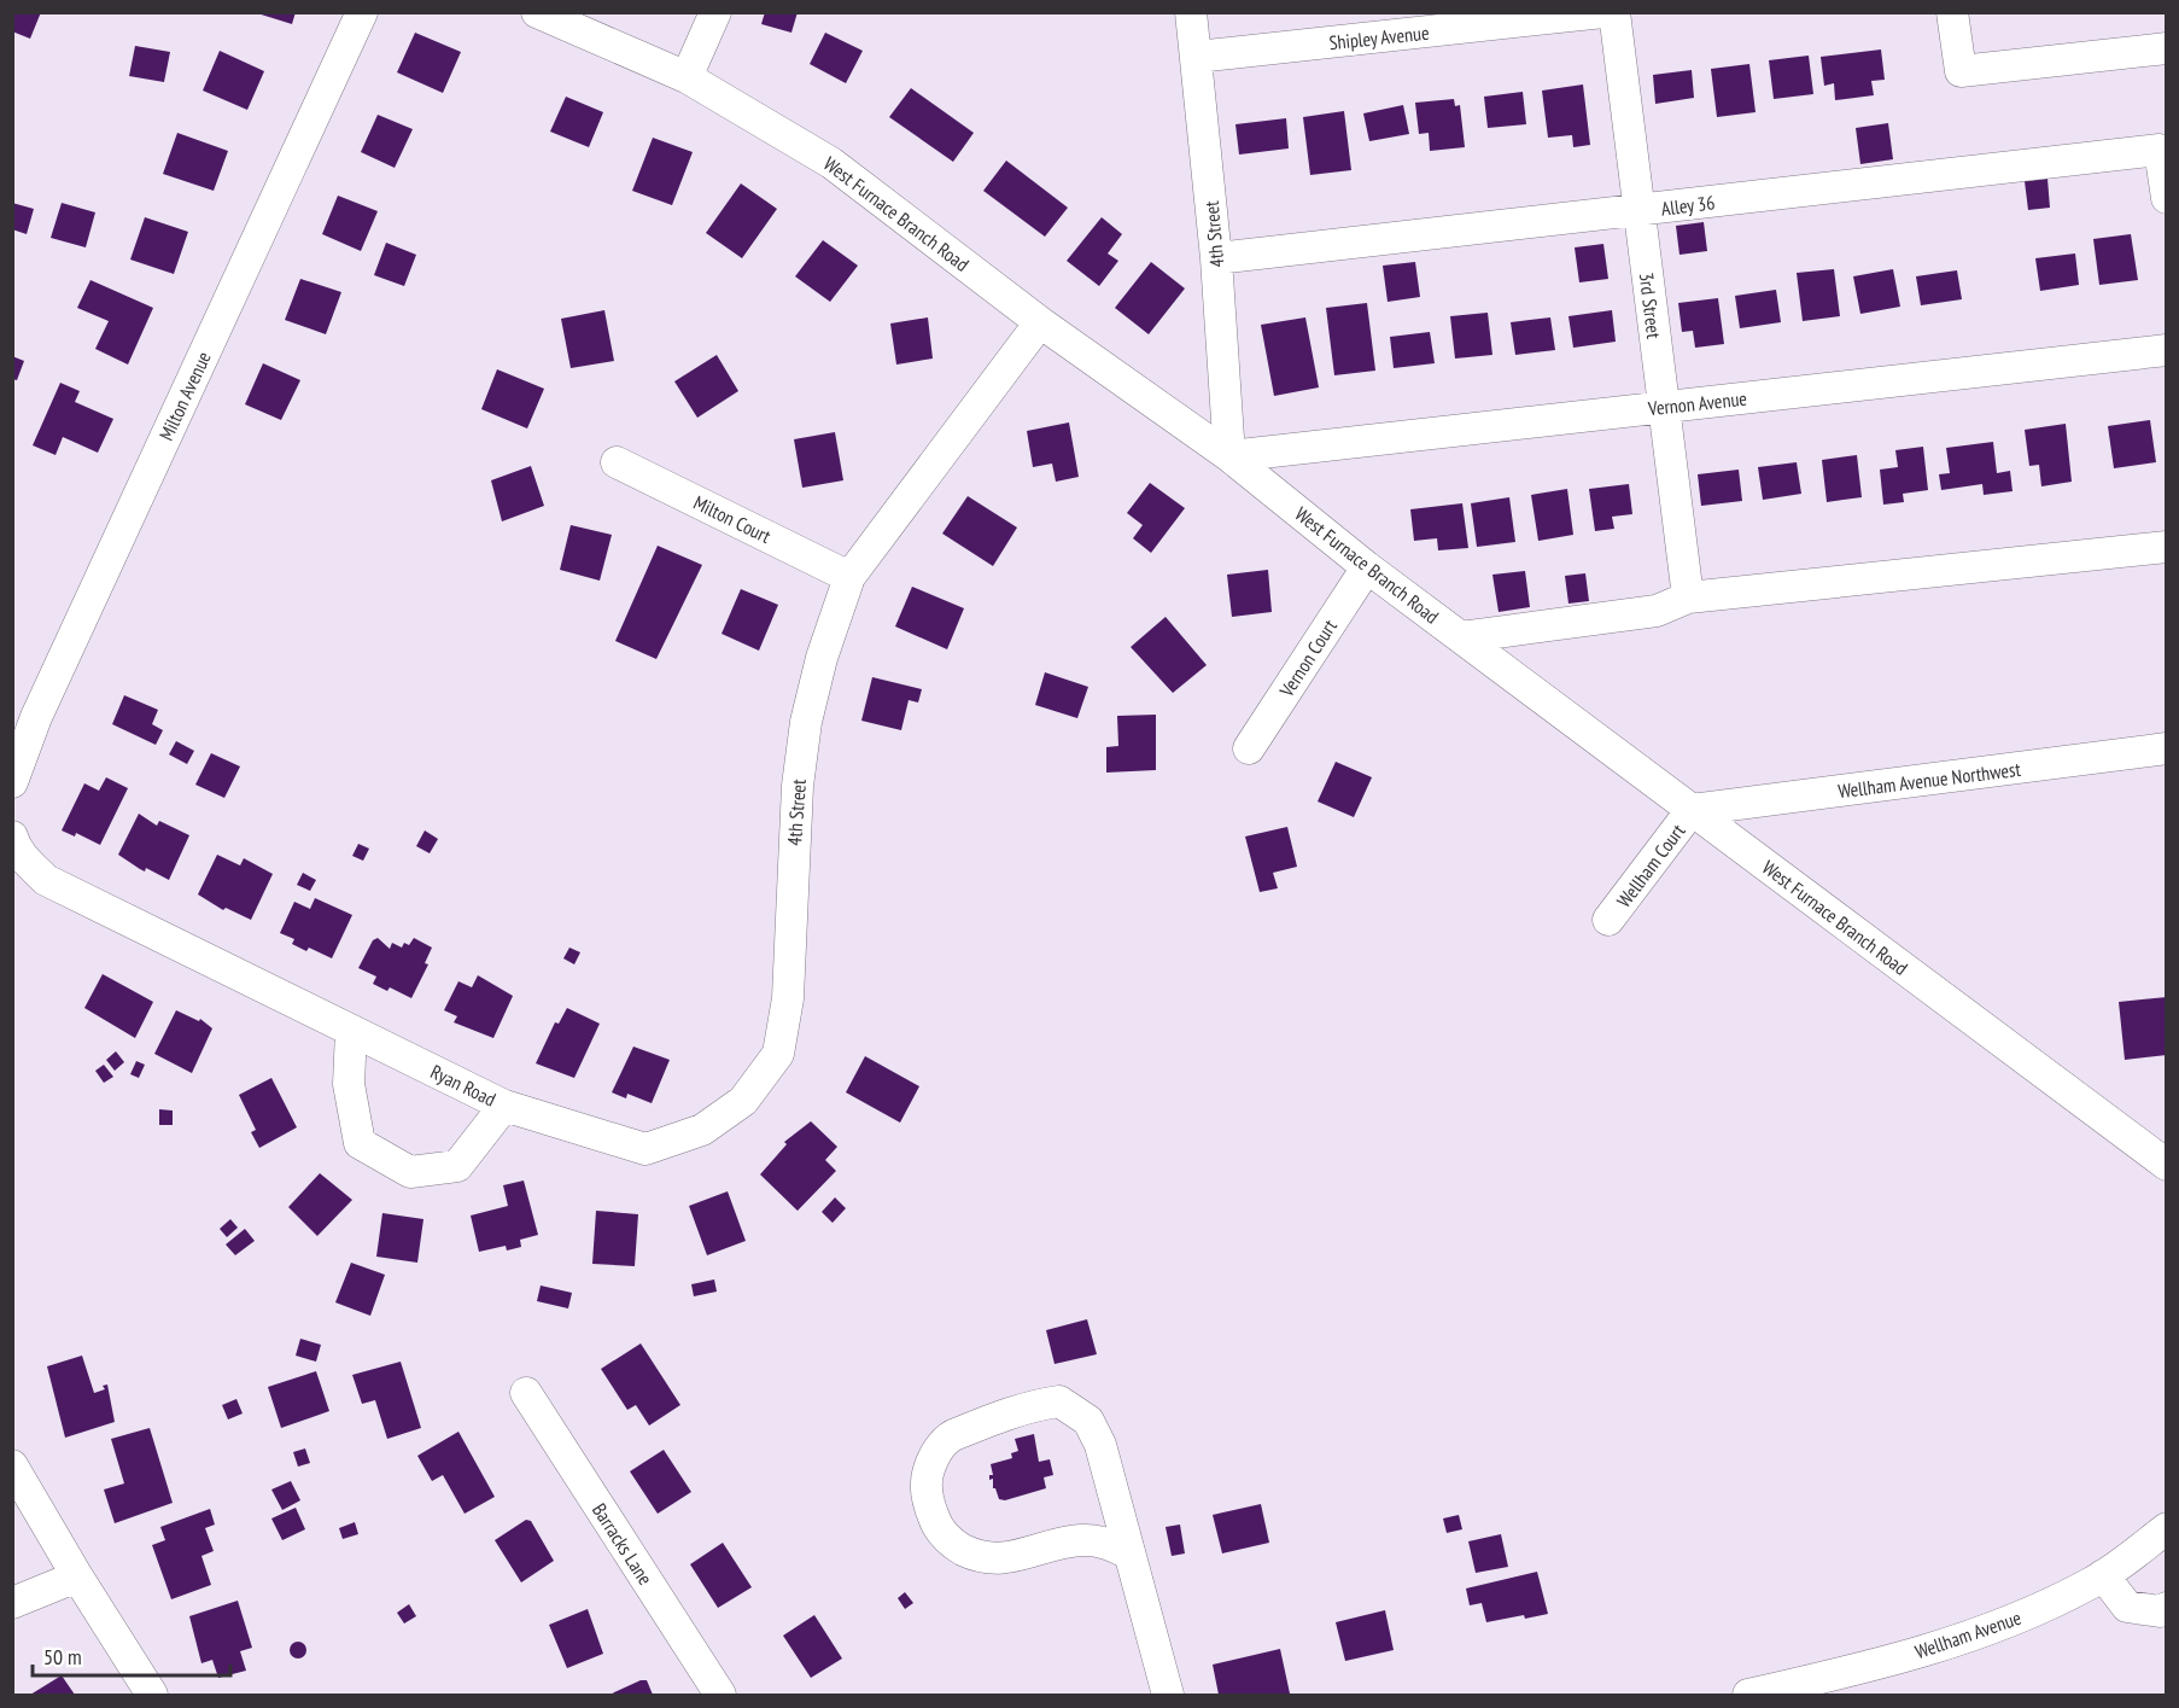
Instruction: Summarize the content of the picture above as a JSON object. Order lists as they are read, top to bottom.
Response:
{
  "streets": {
    "street": [
      "Shipley Avenue",
      "Alley 36",
      "West Furnace Branch Road",
      "4th Street",
      "3rd Street",
      "Milton Avenue",
      "Vernon Avenue",
      "Milton Court",
      "Vernon Court",
      "Wellham Avenue Northwest",
      "Wellham Court",
      "Ryan Road",
      "Barracks Lane",
      "Wellham Avenue"
    ]
  },
  "crossings": [
    ["Shipley Avenue", "4th Street"],
    ["Alley 36", "4th Street"],
    ["Alley 36", "3rd Street"],
    ["West Furnace Branch Road", "4th Street"],
    ["West Furnace Branch Road", "Vernon Avenue"],
    ["West Furnace Branch Road", "Vernon Court"],
    ["West Furnace Branch Road", "Wellham Avenue Northwest"],
    ["West Furnace Branch Road", "Wellham Court"],
    ["4th Street", "Vernon Avenue"],
    ["4th Street", "Milton Court"],
    ["4th Street", "Ryan Road"],
    ["3rd Street", "Vernon Avenue"],
    ["Wellham Avenue Northwest", "Wellham Court"]
  ],
  "scale_bar": "50 m"
}
